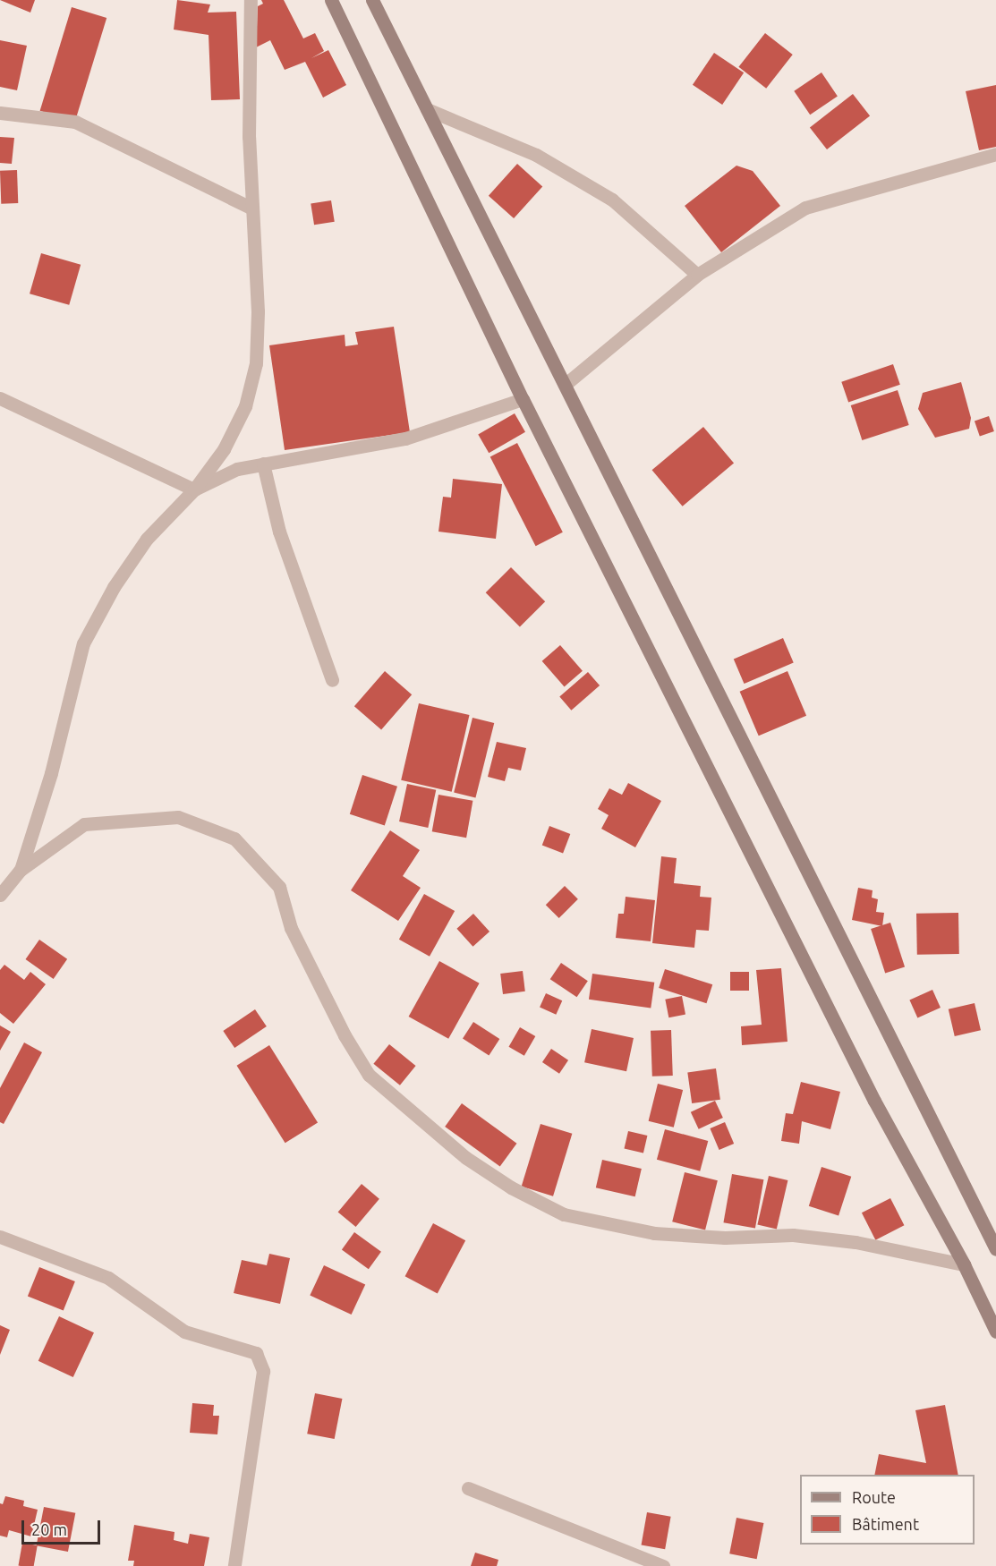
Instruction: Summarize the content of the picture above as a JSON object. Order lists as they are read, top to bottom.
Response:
{
  "legend": ["Route", "Bâtiment"],
  "scale_bar": "20 m"
}
